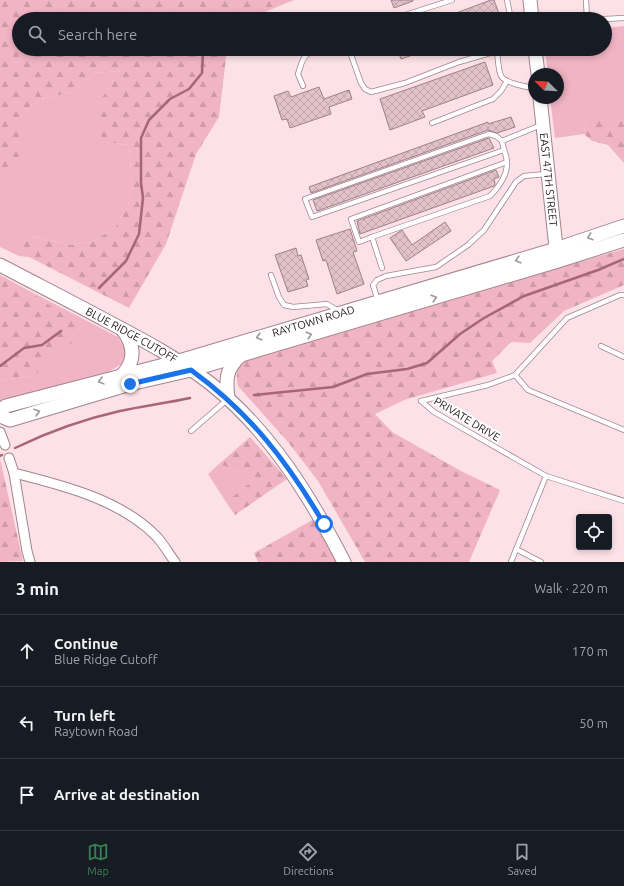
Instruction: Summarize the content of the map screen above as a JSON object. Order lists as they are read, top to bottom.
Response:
{
  "streets": {
    "main road": ["EAST 47TH STREET", "RAYTOWN ROAD", "BLUE RIDGE CUTOFF"],
    "lane": ["PRIVATE DRIVE"]
  },
  "crossings": [
    ["EAST 47TH STREET", "RAYTOWN ROAD"],
    ["RAYTOWN ROAD", "BLUE RIDGE CUTOFF"]
  ],
  "north": "top left",
  "page": {
    "search": "Search here",
    "heading": ["3 min", "Walk · 220 m"],
    "list": [
      ["Continue", "Blue Ridge Cutoff", "170 m"],
      ["Turn left", "Raytown Road", "50 m"],
      "Arrive at destination"
    ],
    "nav": ["Map", "Directions", "Saved"]
  }
}
